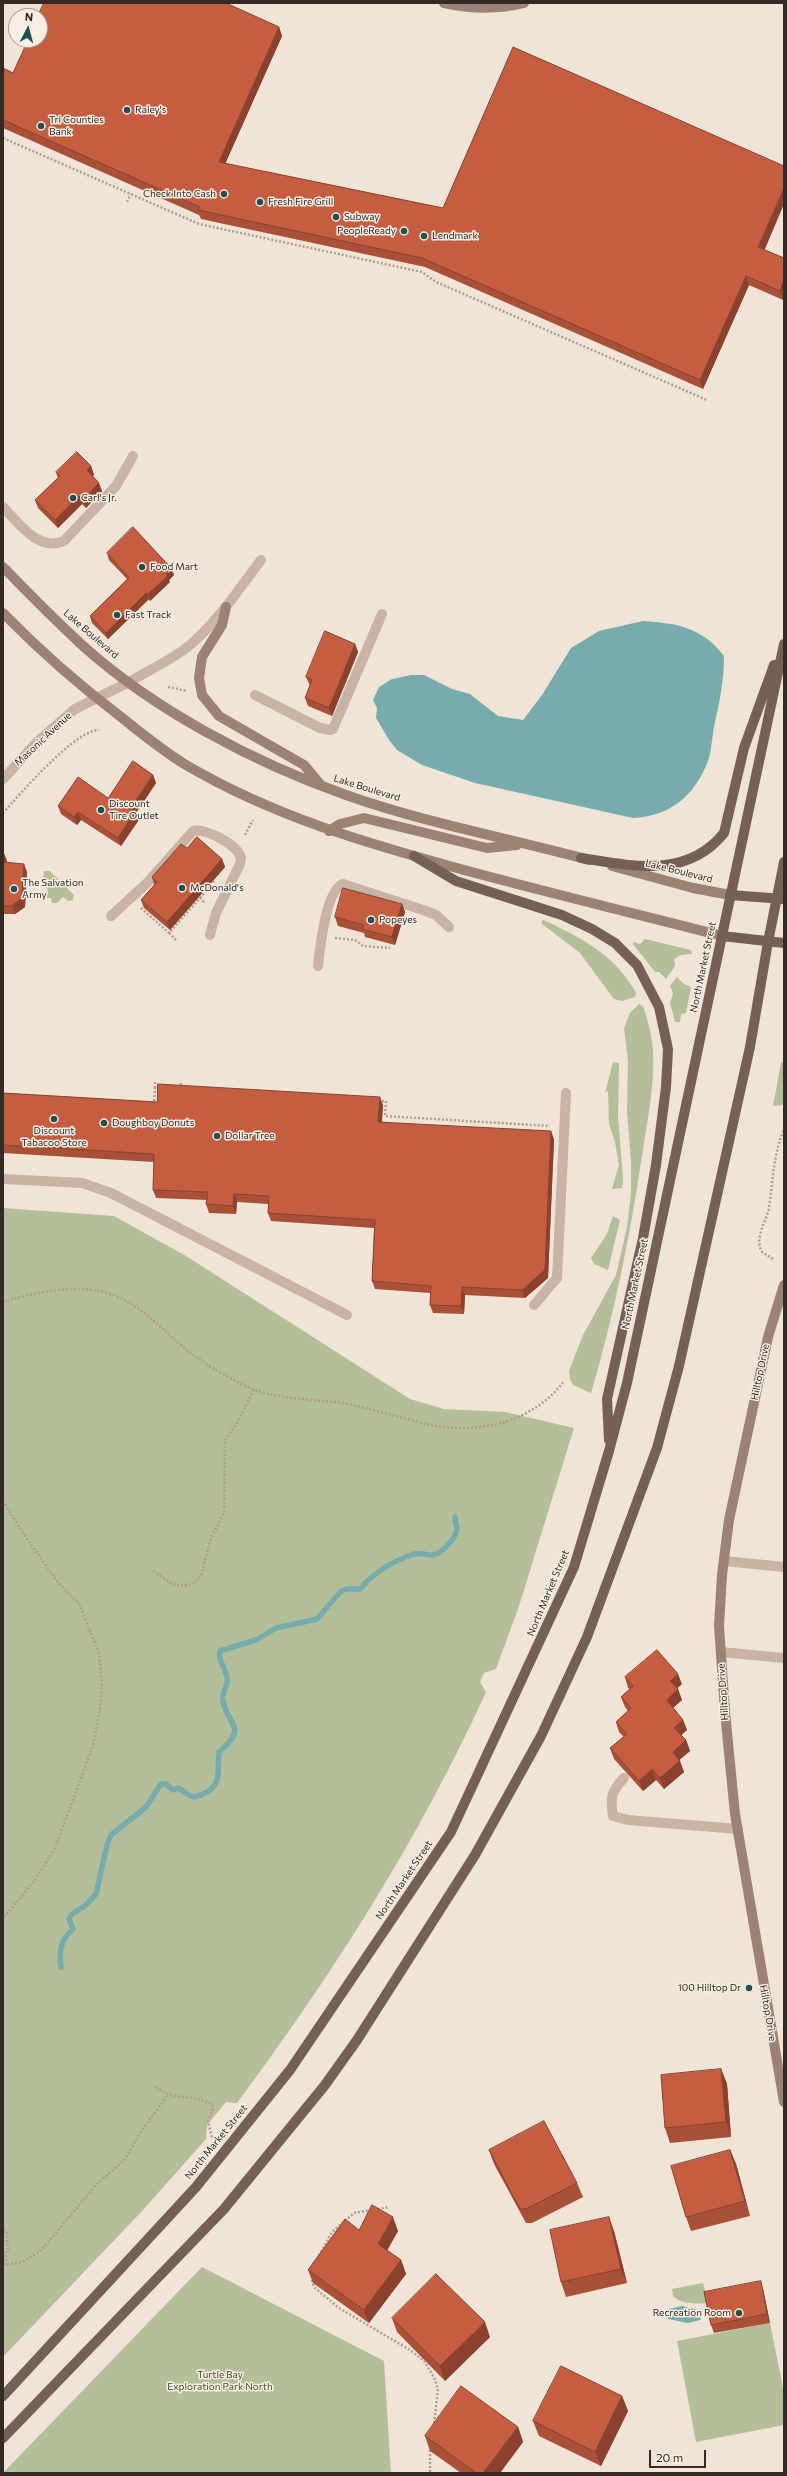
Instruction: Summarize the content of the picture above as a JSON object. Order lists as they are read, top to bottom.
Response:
{
  "streets": {
    "main road": ["Lake Boulevard", "North Market Street", "Hilltop Drive"],
    "street": ["Masonic Avenue"]
  },
  "crossings": [
    ["Lake Boulevard", "Masonic Avenue"],
    ["Lake Boulevard", "North Market Street"]
  ],
  "parks": ["Turtle Bay Exploration Park North"],
  "places": [
    "Raley's",
    "Tri Counties Bank",
    "Check Into Cash",
    "Fresh Fire Grill",
    "Subway",
    "PeopleReady",
    "Lendmark",
    "Carl's Jr.",
    "Food Mart",
    "Fast Track",
    "Discount Tire Outlet",
    "McDonald's",
    "The Salvation Army",
    "Popeyes",
    "Discount Tabacoo Store",
    "Doughboy Donuts",
    "Dollar Tree",
    "100 Hilltop Dr",
    "Recreation Room"
  ],
  "scale_bar": "20 m",
  "north": "top"
}
